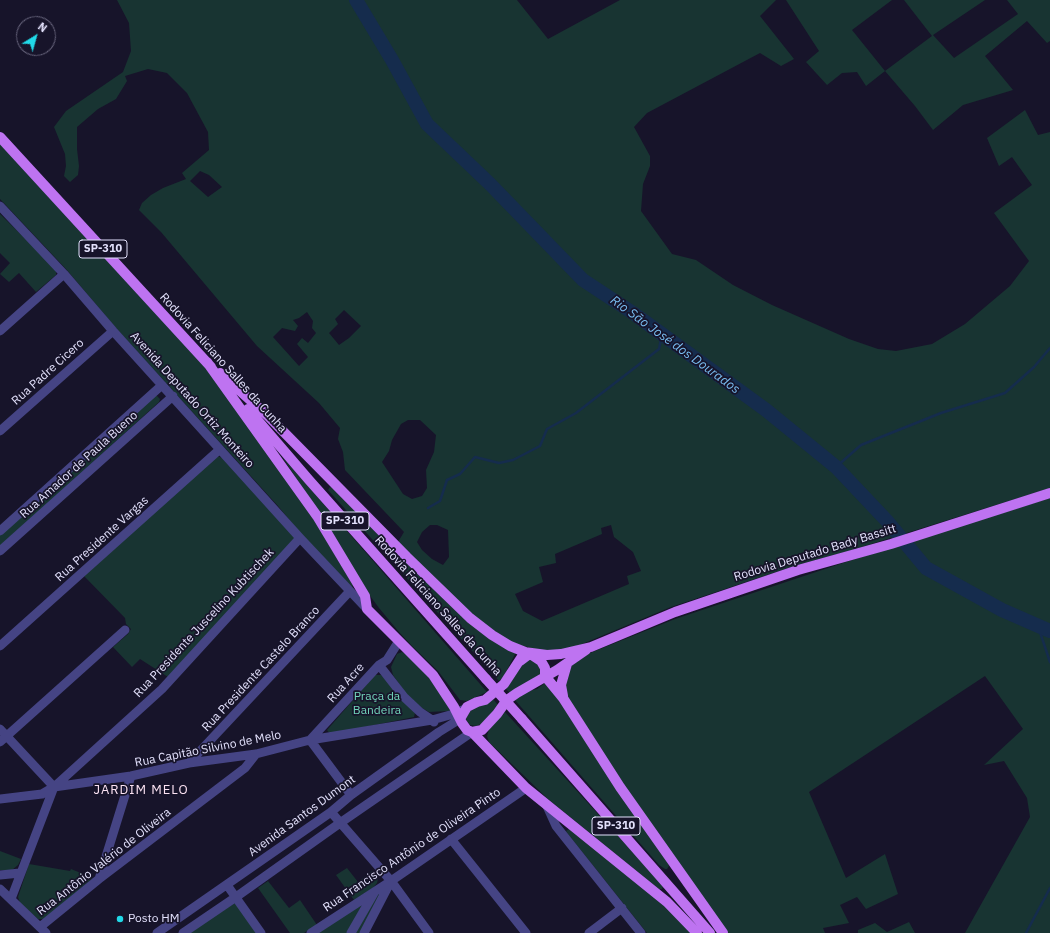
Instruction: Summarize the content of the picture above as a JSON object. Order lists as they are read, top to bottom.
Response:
{
  "streets": {
    "main road": ["SP-310", "Rodovia Feliciano Salles da Cunha", "Rodovia Deputado Bady Bassitt"],
    "street": [
      "Rua Padre Cicero",
      "Avenida Deputado Ortiz Monteiro",
      "Rua Amador de Paula Bueno",
      "Rua Presidente Vargas",
      "Rua Presidente Juscelino Kubtischek",
      "Rua Presidente Castelo Branco",
      "Rua Acre",
      "Rua Capitão Silvino de Melo",
      "Avenida Santos Dumont",
      "Rua Francisco Antônio de Oliveira Pinto",
      "Rua Antônio Valério de Oliveira"
    ]
  },
  "crossings": [
    ["Rua Padre Cicero", "Avenida Deputado Ortiz Monteiro"],
    ["Avenida Deputado Ortiz Monteiro", "Rua Amador de Paula Bueno"],
    ["Avenida Deputado Ortiz Monteiro", "Rua Presidente Vargas"],
    ["Avenida Deputado Ortiz Monteiro", "Rua Presidente Juscelino Kubtischek"],
    ["Avenida Deputado Ortiz Monteiro", "Rua Presidente Castelo Branco"],
    ["Rua Presidente Juscelino Kubtischek", "Rua Capitão Silvino de Melo"],
    ["Rua Presidente Castelo Branco", "Rua Capitão Silvino de Melo"],
    ["Rua Acre", "Rua Capitão Silvino de Melo"],
    ["Rua Capitão Silvino de Melo", "Avenida Santos Dumont"],
    ["Rua Capitão Silvino de Melo", "Rua Antônio Valério de Oliveira"]
  ],
  "districts": ["JARDIM MELO"],
  "water": ["Rio São José dos Dourados"],
  "parks": ["Praça da Bandeira"],
  "places": ["Posto HM"],
  "north": "top right"
}
